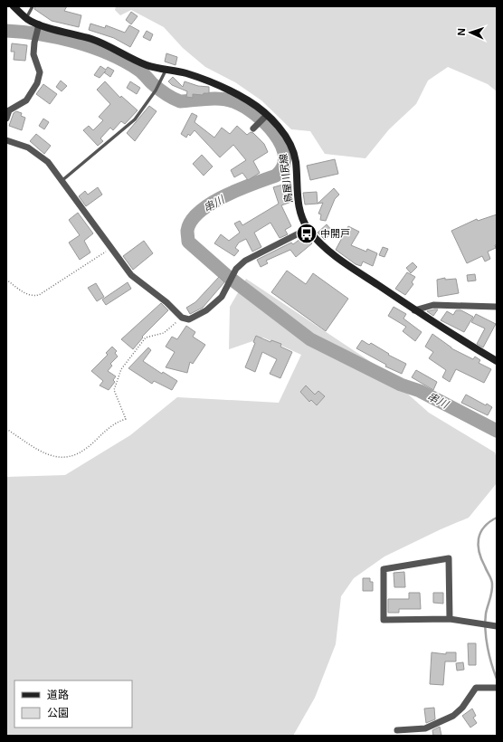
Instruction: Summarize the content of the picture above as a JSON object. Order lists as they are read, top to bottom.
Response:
{
  "streets": {
    "main road": ["鳥屋川尻線"]
  },
  "water": ["串川"],
  "places": {
    "bus stop": ["中開戸"]
  },
  "legend": ["道路", "公園"],
  "north": "left"
}
